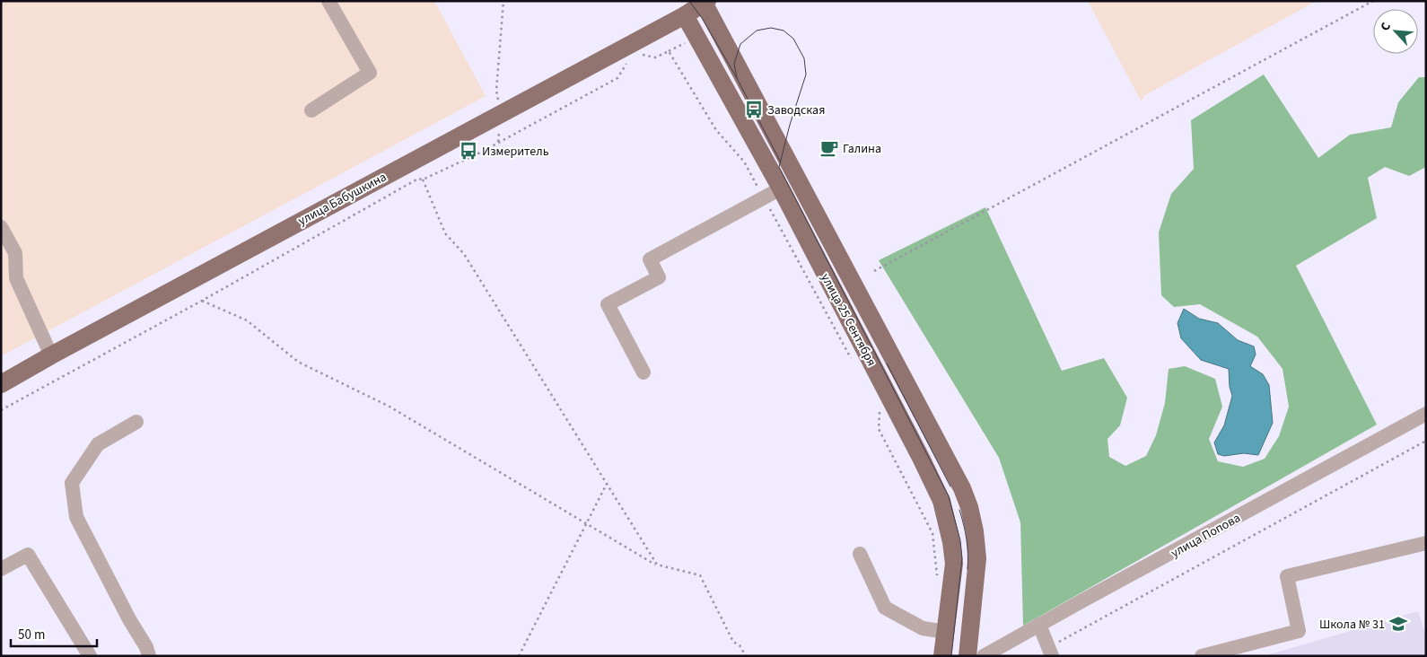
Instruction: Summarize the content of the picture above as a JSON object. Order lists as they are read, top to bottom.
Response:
{
  "streets": {
    "main road": ["улица Бабушкина", "улица 25 Сентября"],
    "street": ["улица Попова"]
  },
  "crossings": [
    ["улица Бабушкина", "улица 25 Сентября"]
  ],
  "places": {
    "bus stop": ["Заводская", "Измеритель"],
    "cafe": ["Галина"],
    "school or university": ["Школа № 31"]
  },
  "scale_bar": "50 m",
  "north": "top left"
}
